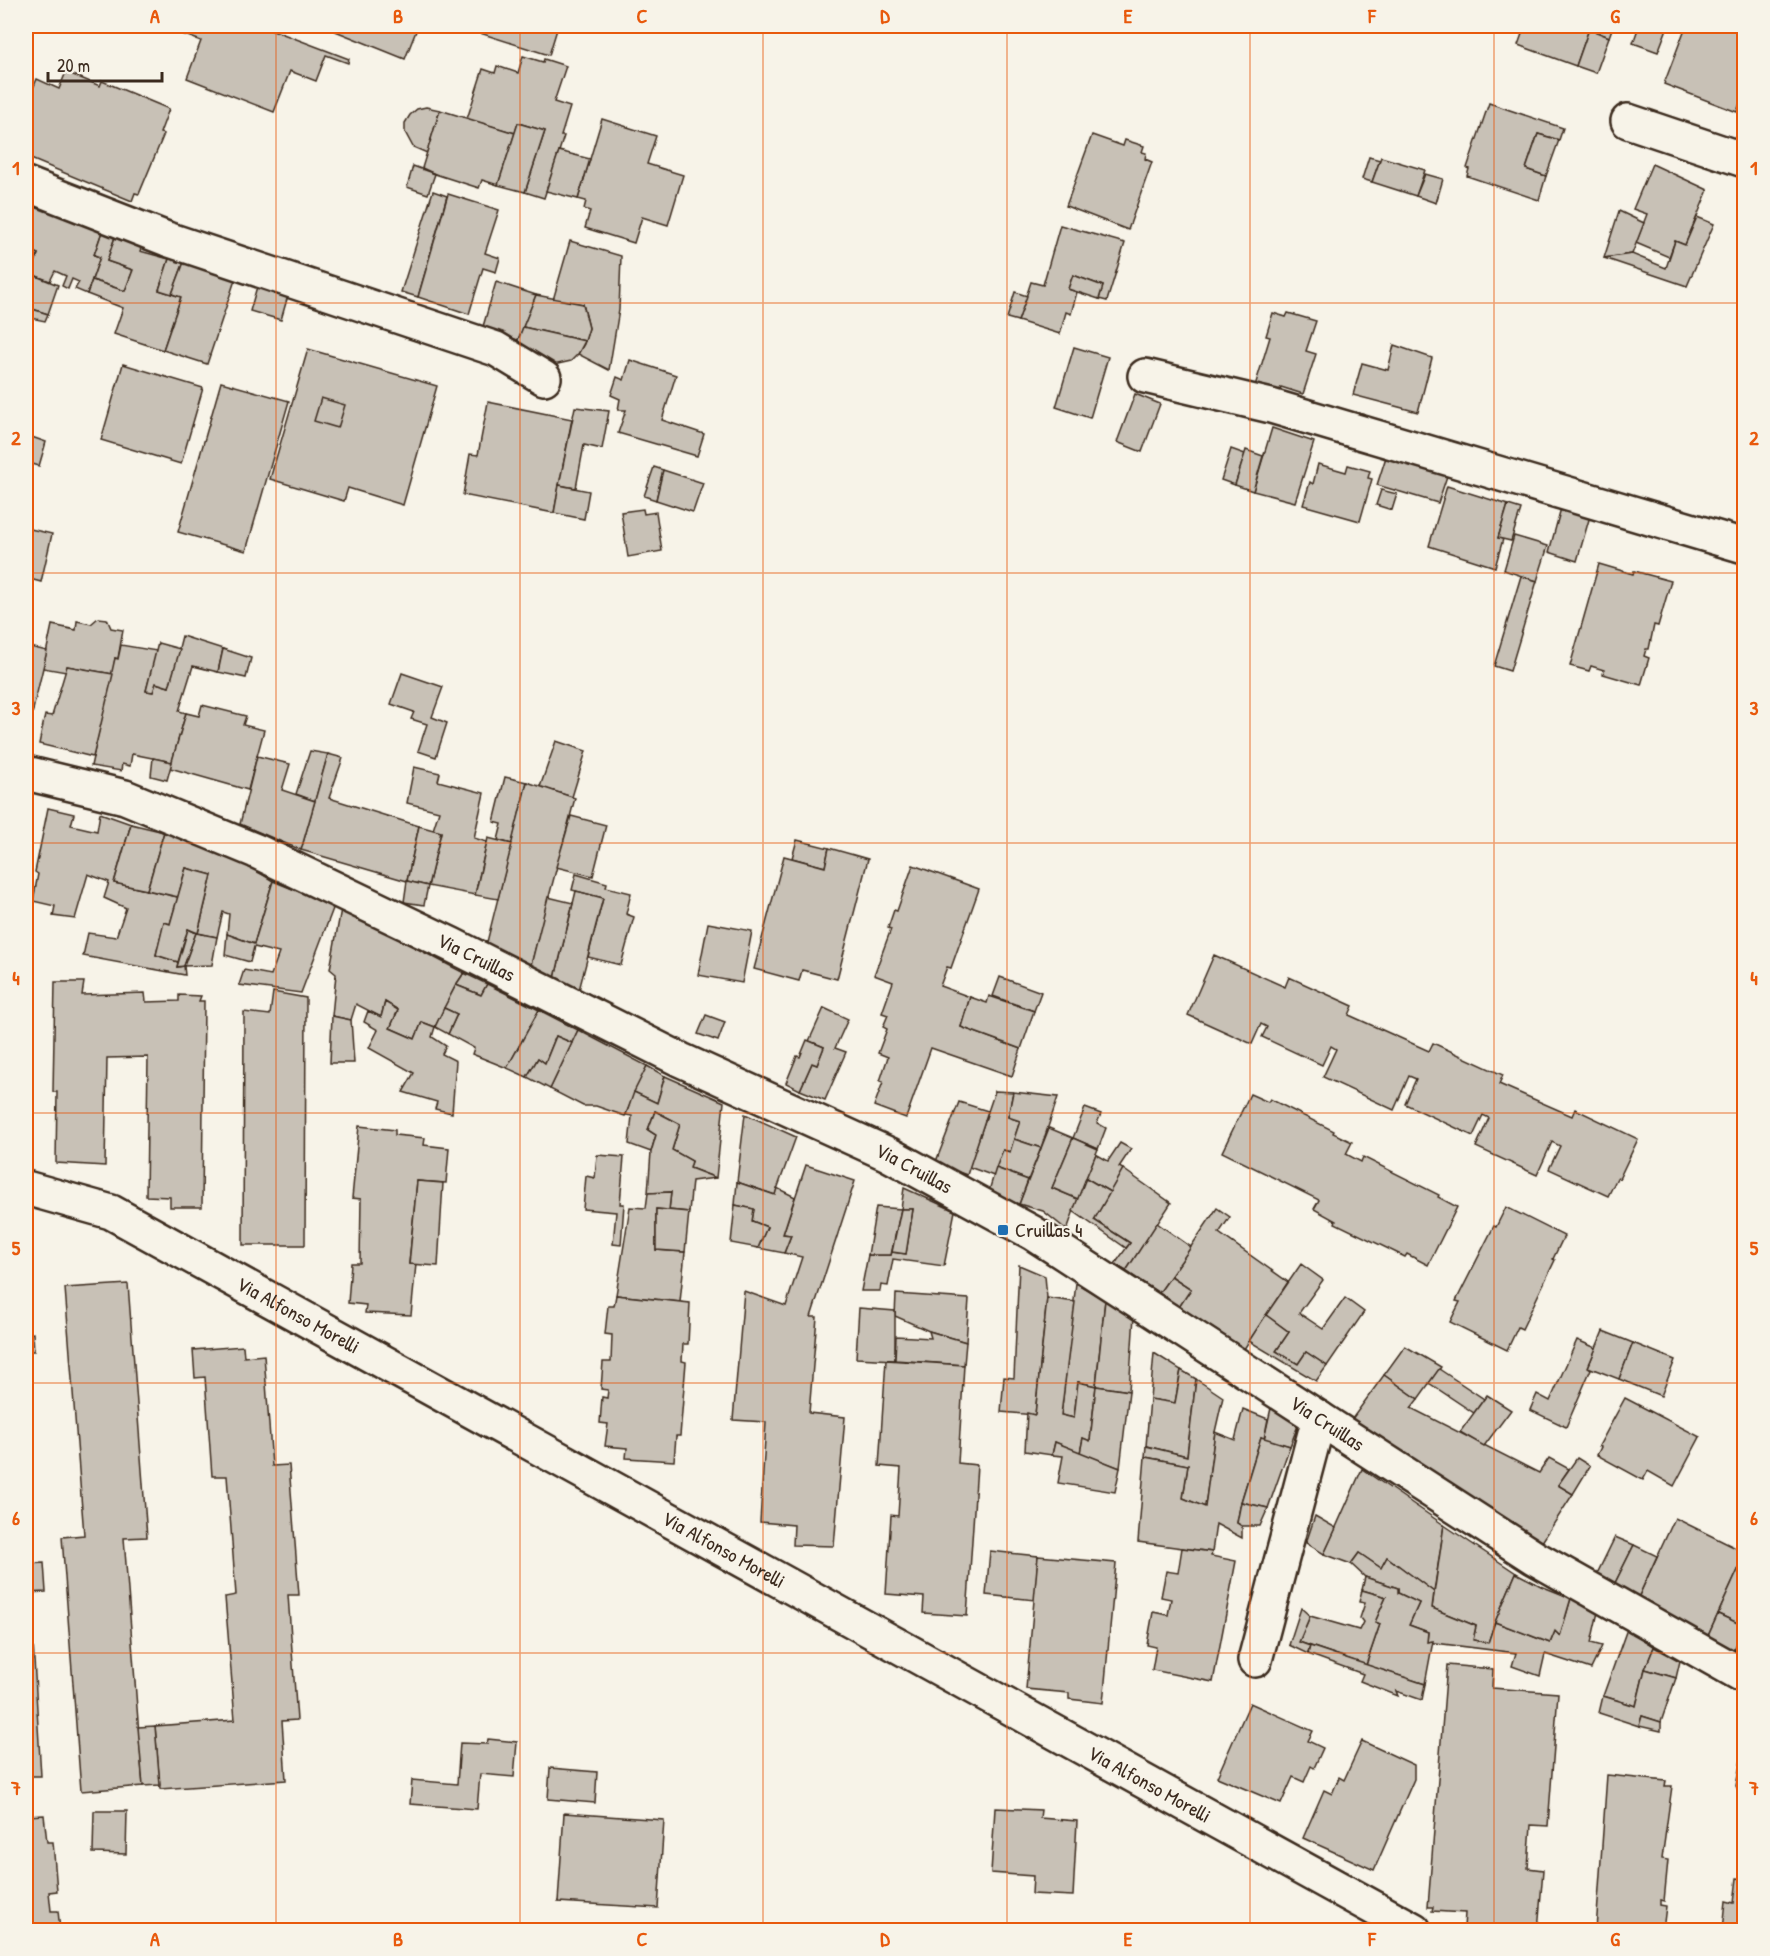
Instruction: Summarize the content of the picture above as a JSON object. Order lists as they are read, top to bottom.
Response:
{
  "streets": {
    "street": ["Via Cruillas", "Via Alfonso Morelli"]
  },
  "places": {
    "transit": ["Cruillas 4"]
  },
  "scale_bar": "20 m",
  "grid": {
    "columns": [
      "A",
      "B",
      "C",
      "D",
      "E",
      "F",
      "G"
    ],
    "rows": [
      "1",
      "2",
      "3",
      "4",
      "5",
      "6",
      "7"
    ]
  }
}
